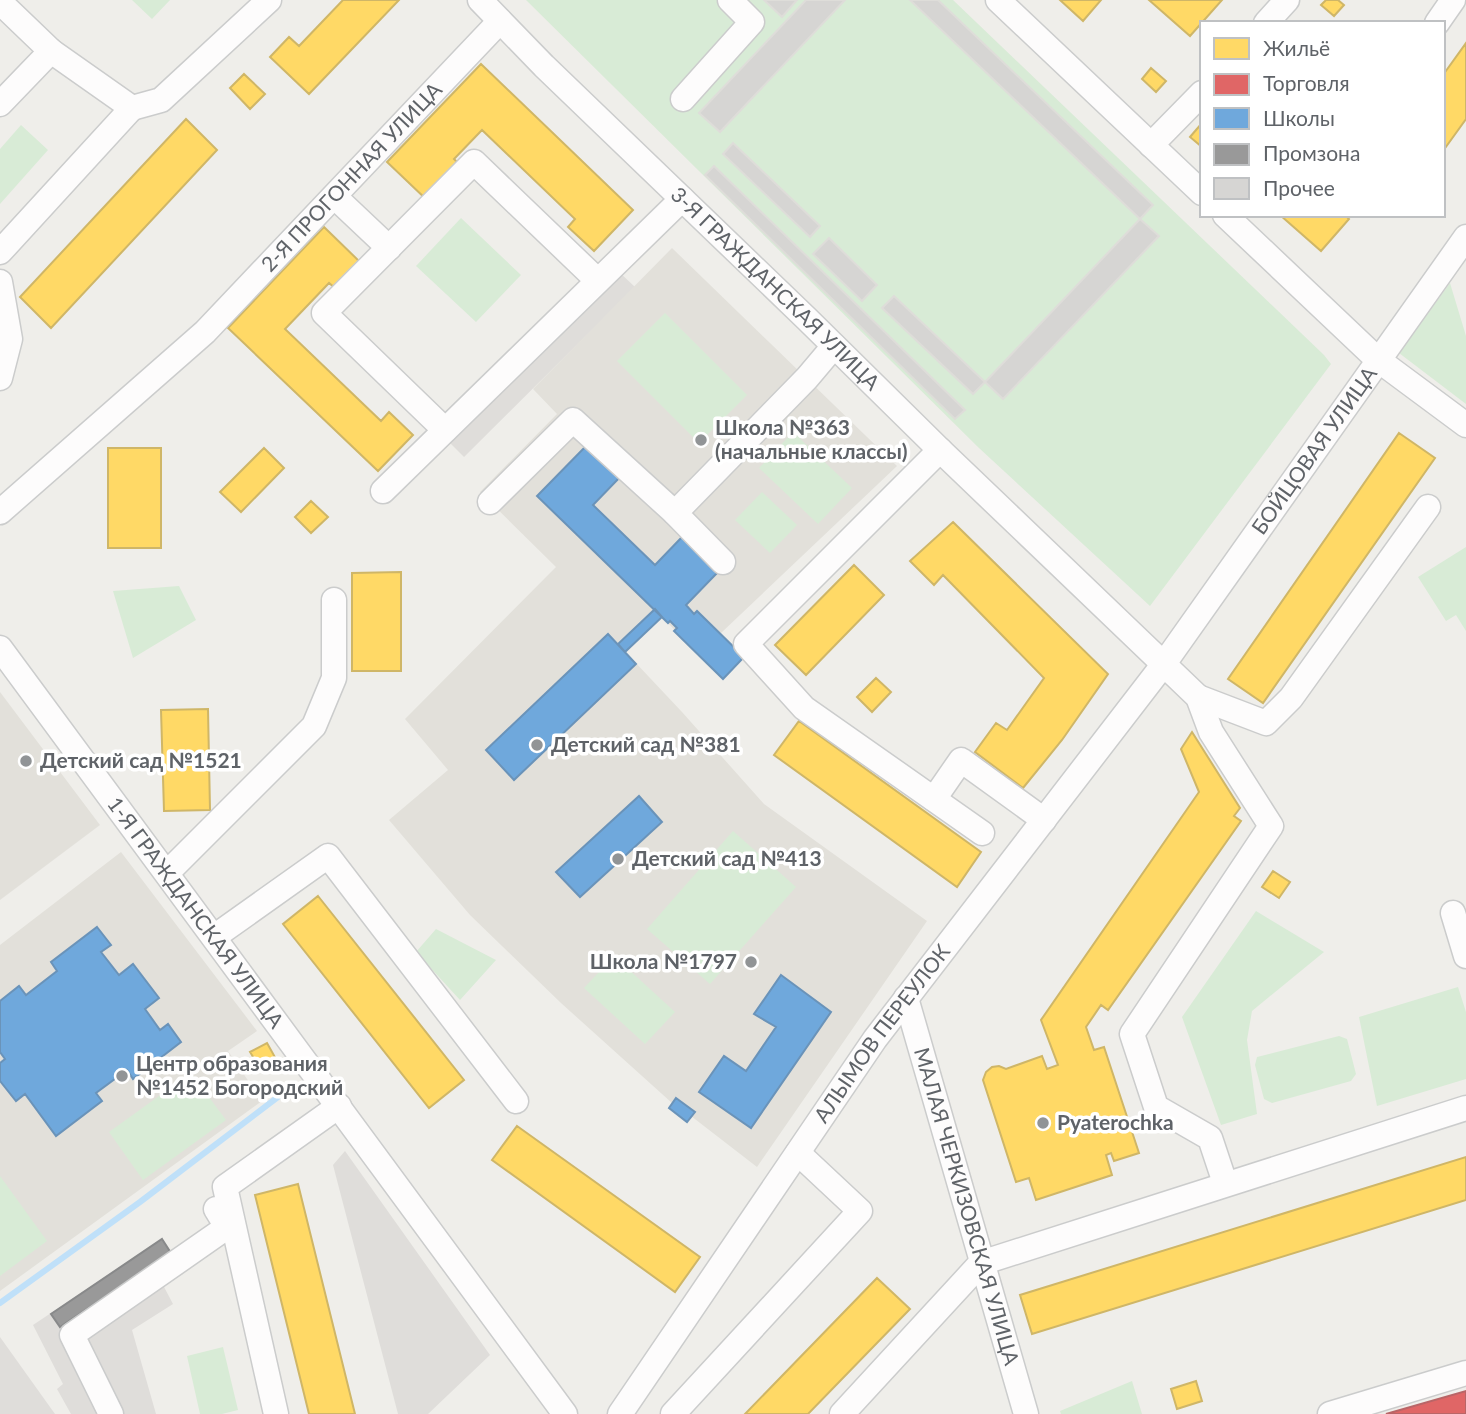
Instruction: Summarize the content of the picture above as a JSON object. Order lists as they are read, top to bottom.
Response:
{
  "streets": {
    "street": [
      "2-Я ПРОГОННАЯ УЛИЦА",
      "3-Я ГРАЖДАНСКАЯ УЛИЦА",
      "БОЙЦОВАЯ УЛИЦА",
      "1-Я ГРАЖДАНСКАЯ УЛИЦА",
      "АЛЫМОВ ПЕРЕУЛОК",
      "МАЛАЯ ЧЕРКИЗОВСКАЯ УЛИЦА"
    ]
  },
  "crossings": [
    ["2-Я ПРОГОННАЯ УЛИЦА", "3-Я ГРАЖДАНСКАЯ УЛИЦА"],
    ["3-Я ГРАЖДАНСКАЯ УЛИЦА", "БОЙЦОВАЯ УЛИЦА"],
    ["3-Я ГРАЖДАНСКАЯ УЛИЦА", "АЛЫМОВ ПЕРЕУЛОК"],
    ["БОЙЦОВАЯ УЛИЦА", "АЛЫМОВ ПЕРЕУЛОК"],
    ["АЛЫМОВ ПЕРЕУЛОК", "МАЛАЯ ЧЕРКИЗОВСКАЯ УЛИЦА"]
  ],
  "places": [
    "Школа №363 (начальные классы)",
    "Детский сад №381",
    "Детский сад №1521",
    "Детский сад №413",
    "Школа №1797",
    "Центр образования №1452 Богородский",
    "Pyaterochka"
  ],
  "legend": [
    "Жильё",
    "Торговля",
    "Школы",
    "Промзона",
    "Прочее"
  ]
}
